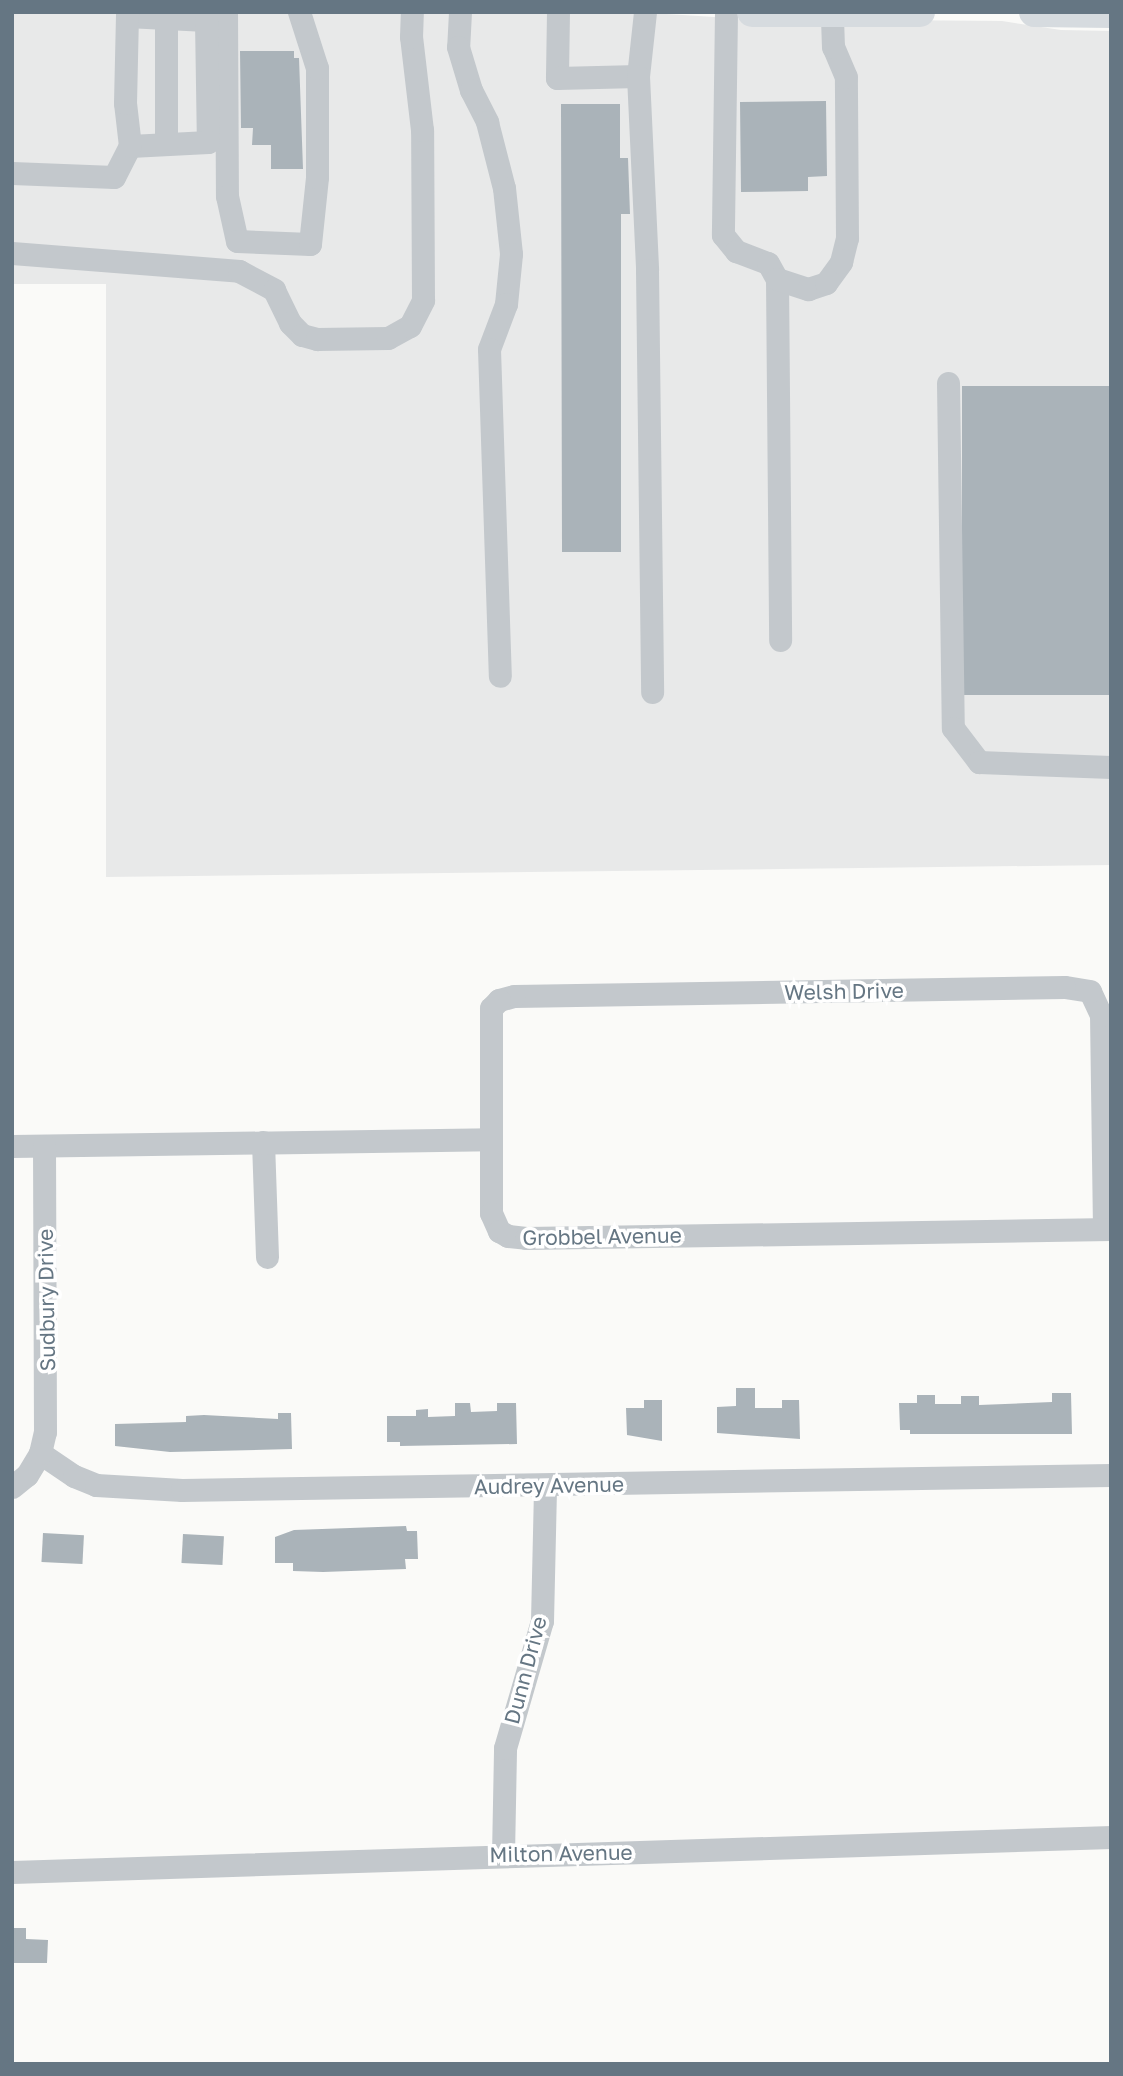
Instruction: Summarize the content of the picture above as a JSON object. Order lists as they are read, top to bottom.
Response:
{
  "streets": {
    "street": [
      "Welsh Drive",
      "Grobbel Avenue",
      "Sudbury Drive",
      "Audrey Avenue",
      "Dunn Drive",
      "Milton Avenue"
    ]
  },
  "crossings": [
    ["Welsh Drive", "Grobbel Avenue"],
    ["Sudbury Drive", "Audrey Avenue"],
    ["Audrey Avenue", "Dunn Drive"],
    ["Dunn Drive", "Milton Avenue"]
  ]
}
